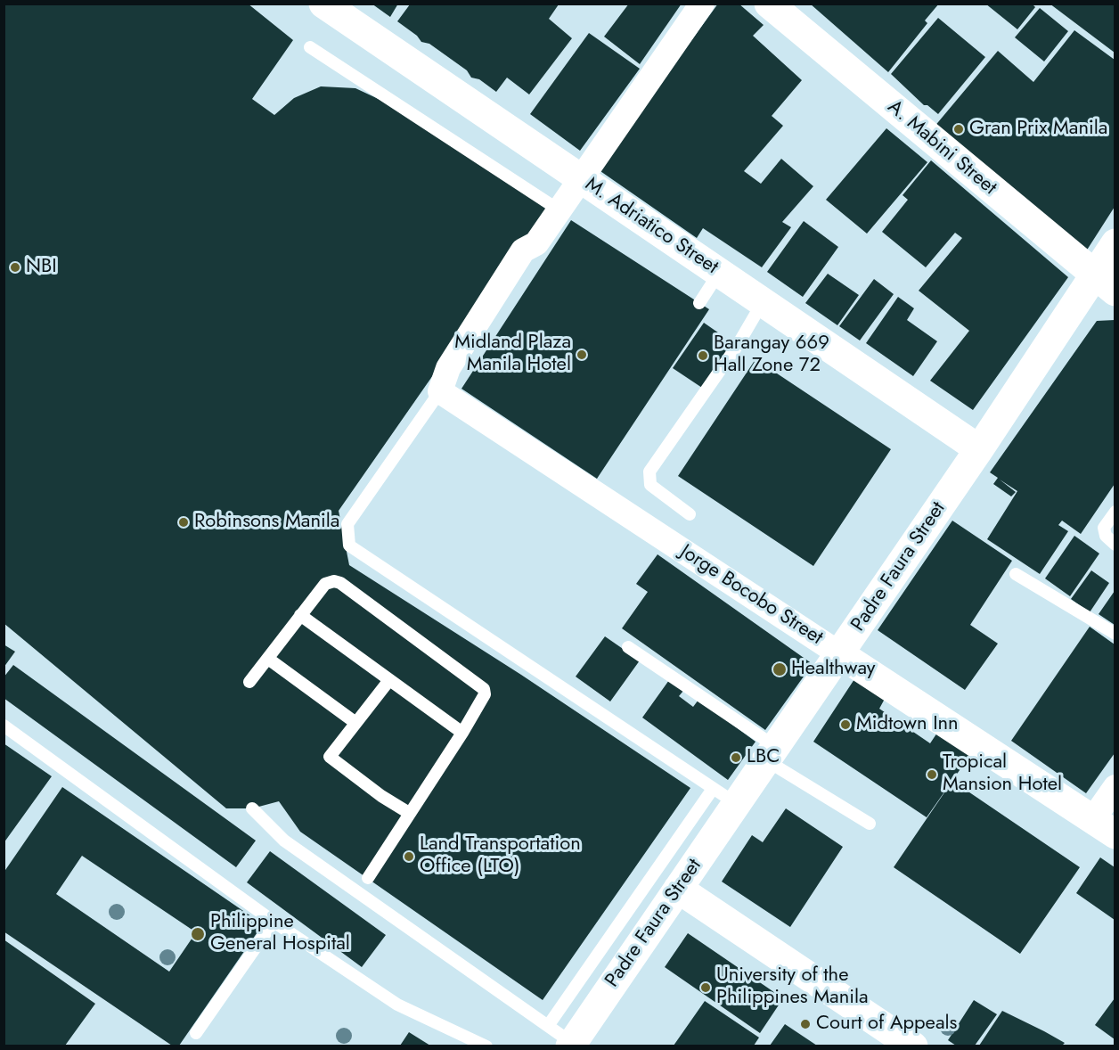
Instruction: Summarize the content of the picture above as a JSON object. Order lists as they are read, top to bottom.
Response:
{
  "streets": {
    "street": [
      "A. Mabini Street",
      "M. Adriatico Street",
      "Padre Faura Street",
      "Jorge Bocobo Street"
    ]
  },
  "crossings": [
    ["A. Mabini Street", "Padre Faura Street"],
    ["M. Adriatico Street", "Padre Faura Street"],
    ["Padre Faura Street", "Jorge Bocobo Street"]
  ],
  "places": [
    "Gran Prix Manila",
    "NBI",
    "Midland Plaza Manila Hotel",
    "Barangay 669 Hall Zone 72",
    "Robinsons Manila",
    "Healthway",
    "Midtown Inn",
    "LBC",
    "Tropical Mansion Hotel",
    "Land Transportation Office (LTO)",
    "Philippine General Hospital",
    "University of the Philippines Manila",
    "Court of Appeals"
  ]
}
